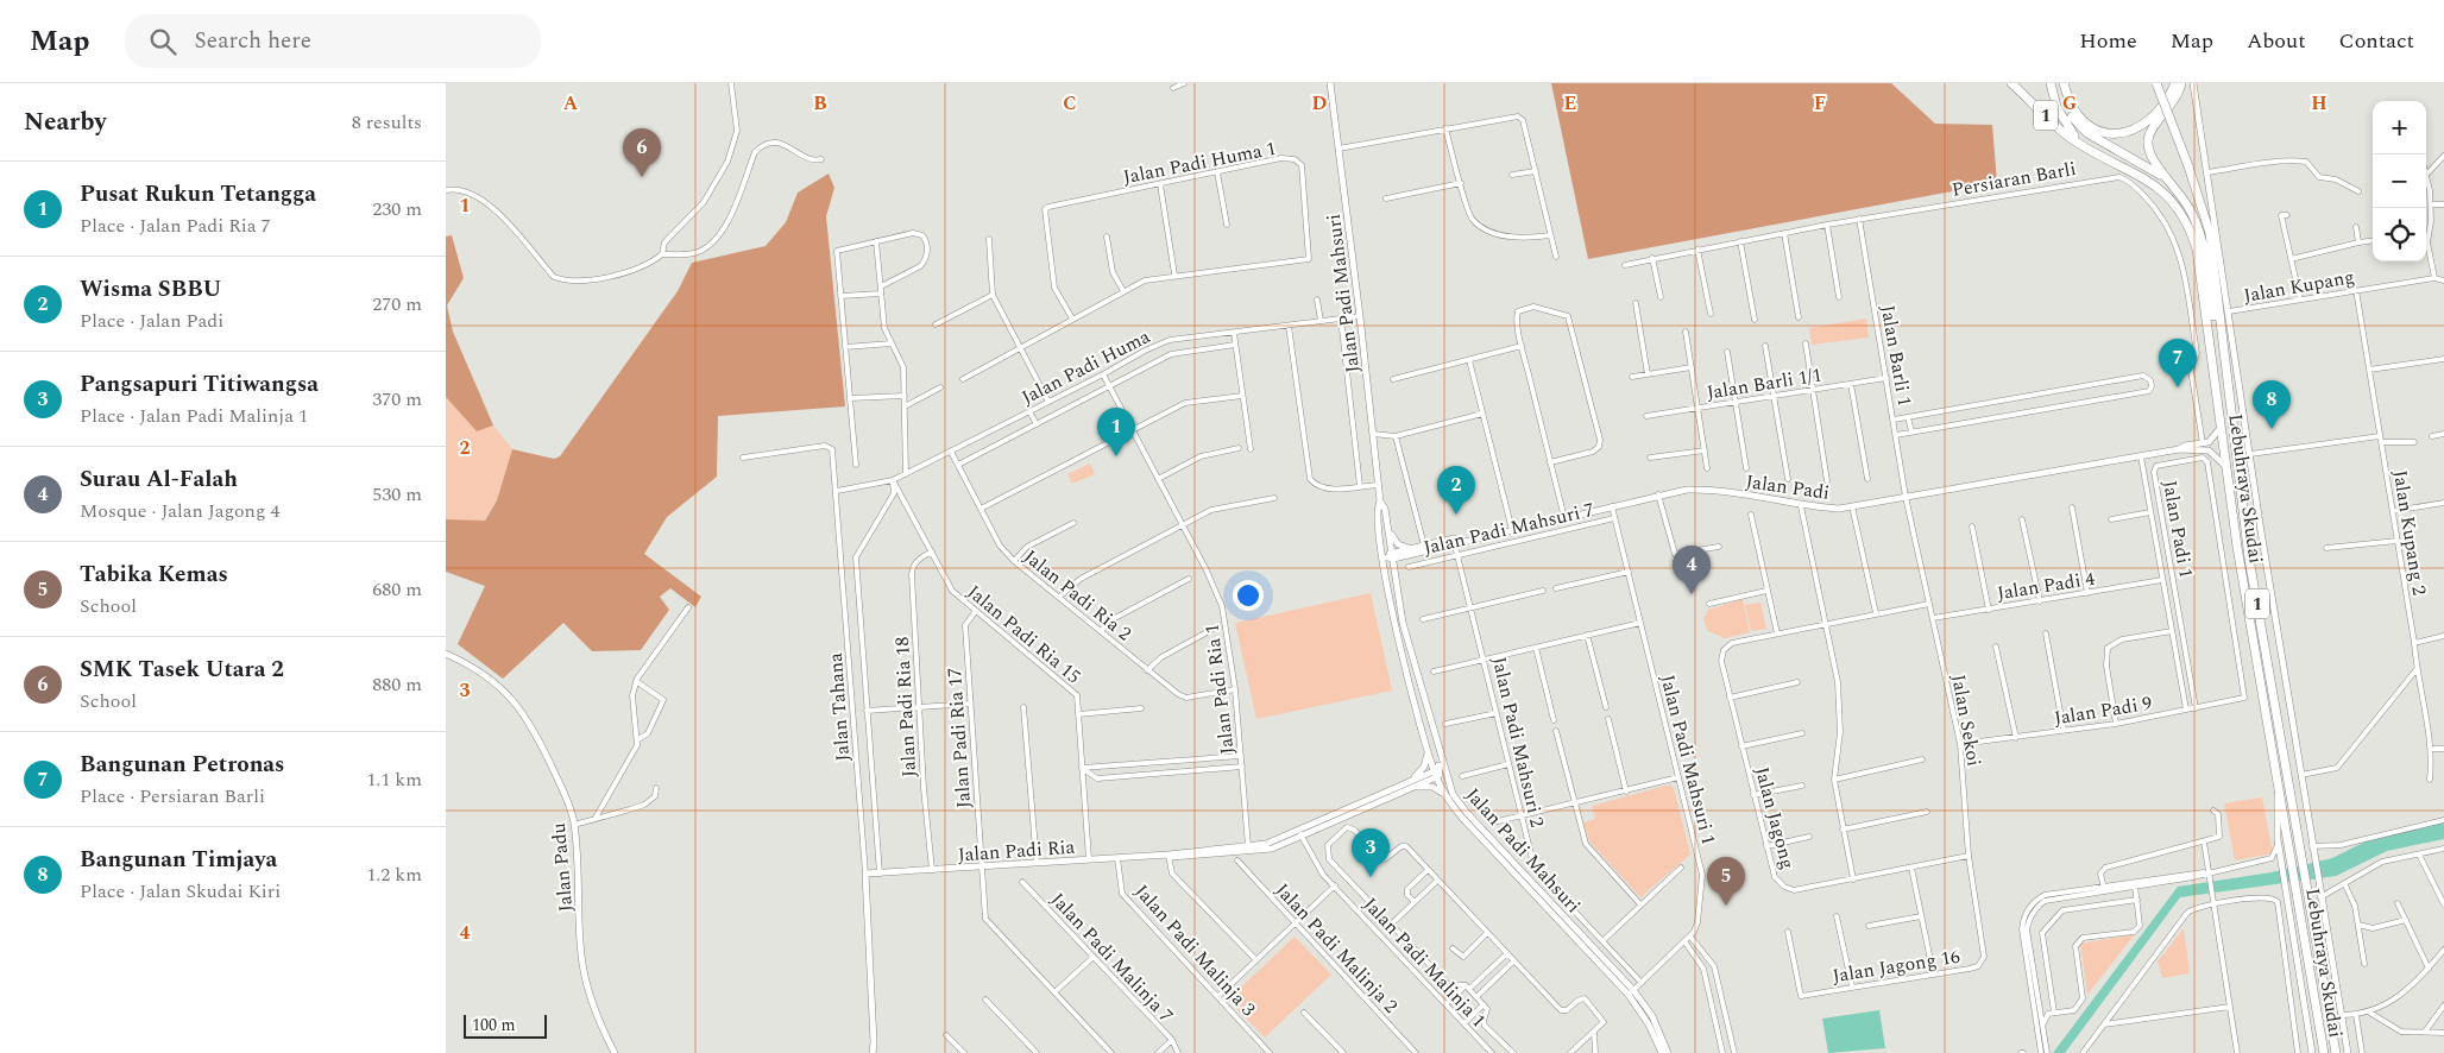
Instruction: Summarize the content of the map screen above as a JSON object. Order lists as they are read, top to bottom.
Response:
{
  "streets": {
    "highway": ["1", "Lebuhraya Skudai"],
    "street": [
      "Jalan Padi Huma 1",
      "Persiaran Barli",
      "Jalan Kupang",
      "Jalan Padi Mahsuri",
      "Jalan Barli 1",
      "Jalan Padi Huma",
      "Jalan Barli 1/1",
      "Jalan Padi",
      "Jalan Padi Mahsuri 7",
      "Jalan Padi 1",
      "Jalan Kupang 2",
      "Jalan Padi 4",
      "Jalan Padi Ria 2",
      "Jalan Padi Ria 15",
      "Jalan Padi Ria 1",
      "Jalan Tahana",
      "Jalan Padi Ria 18",
      "Jalan Padi 9",
      "Jalan Sekoi",
      "Jalan Padi Ria 17",
      "Jalan Padi Mahsuri 2",
      "Jalan Padi Mahsuri 1",
      "Jalan Jagong",
      "Jalan Padi Ria",
      "Jalan Padu",
      "Jalan Padi Malinja 2",
      "Jalan Padi Malinja 3",
      "Jalan Padi Malinja 7",
      "Jalan Padi Malinja 1",
      "Jalan Jagong 16"
    ]
  },
  "crossings": [
    ["Persiaran Barli", "Jalan Barli 1"],
    ["Persiaran Barli", "Jalan Padi"],
    ["Jalan Kupang", "Jalan Kupang 2"],
    ["Jalan Padi Mahsuri", "Jalan Padi Huma"],
    ["Jalan Padi Mahsuri", "Jalan Padi"],
    ["Jalan Padi Mahsuri", "Jalan Padi Ria"],
    ["Jalan Barli 1", "Jalan Barli 1/1"],
    ["Jalan Barli 1", "Jalan Padi"],
    ["Jalan Barli 1", "Jalan Sekoi"],
    ["Jalan Padi Huma", "Jalan Padi Ria 2"],
    ["Jalan Padi Huma", "Jalan Padi Ria 15"],
    ["Jalan Padi Huma", "Jalan Padi Ria 1"],
    ["Jalan Padi Huma", "Jalan Tahana"],
    ["Jalan Padi", "Lebuhraya Skudai"],
    ["Jalan Padi", "Jalan Sekoi"],
    ["Jalan Padi", "Jalan Padi Mahsuri 2"],
    ["Jalan Padi", "Jalan Padi Mahsuri 1"],
    ["Jalan Padi Mahsuri 7", "Jalan Padi Mahsuri 2"],
    ["Jalan Padi Mahsuri 7", "Jalan Padi Mahsuri 1"],
    ["Jalan Padi 1", "Jalan Padi 9"],
    ["Jalan Padi 4", "Jalan Sekoi"],
    ["Jalan Padi Ria 2", "Jalan Padi Ria 1"],
    ["Jalan Padi Ria 15", "Jalan Padi Ria 18"],
    ["Jalan Padi Ria 15", "Jalan Padi Ria 17"],
    ["Jalan Padi Ria 15", "Jalan Padi Ria"],
    ["Jalan Padi Ria 1", "Jalan Padi Ria"],
    ["Jalan Tahana", "Jalan Padi Ria"],
    ["Jalan Padi Ria 18", "Jalan Padi Ria"],
    ["Jalan Padi 9", "Jalan Sekoi"],
    ["Jalan Sekoi", "Jalan Jagong"],
    ["Jalan Sekoi", "Jalan Jagong 16"],
    ["Jalan Padi Ria 17", "Jalan Padi Ria"],
    ["Jalan Padi Ria", "Jalan Padi Malinja 3"],
    ["Jalan Padi Ria", "Jalan Padi Malinja 1"]
  ],
  "scale_bar": "100 m",
  "page": {
    "header": "Map",
    "search": "Search here",
    "nav": [
      "Home",
      "Map",
      "About",
      "Contact"
    ],
    "heading": ["Nearby", "8 results"],
    "map_buttons": ["+", "−"],
    "pins": [
      "6",
      "7",
      "8",
      "1",
      "2",
      "4",
      "3",
      "5"
    ],
    "list": [
      {
        "mark": "1",
        "name": "Pusat Rukun Tetangga",
        "note": "Place · Jalan Padi Ria 7",
        "value": "230 m"
      },
      {
        "mark": "2",
        "name": "Wisma SBBU",
        "note": "Place · Jalan Padi",
        "value": "270 m"
      },
      {
        "mark": "3",
        "name": "Pangsapuri Titiwangsa",
        "note": "Place · Jalan Padi Malinja 1",
        "value": "370 m"
      },
      {
        "mark": "4",
        "name": "Surau Al-Falah",
        "note": "Mosque · Jalan Jagong 4",
        "value": "530 m"
      },
      {
        "mark": "5",
        "name": "Tabika Kemas",
        "note": "School",
        "value": "680 m"
      },
      {
        "mark": "6",
        "name": "SMK Tasek Utara 2",
        "note": "School",
        "value": "880 m"
      },
      {
        "mark": "7",
        "name": "Bangunan Petronas",
        "note": "Place · Persiaran Barli",
        "value": "1.1 km"
      },
      {
        "mark": "8",
        "name": "Bangunan Timjaya",
        "note": "Place · Jalan Skudai Kiri",
        "value": "1.2 km"
      }
    ],
    "scale": "100 m"
  },
  "grid": {
    "columns": [
      "A",
      "B",
      "C",
      "D",
      "E",
      "F",
      "G",
      "H"
    ],
    "rows": [
      "1",
      "2",
      "3",
      "4"
    ]
  }
}
